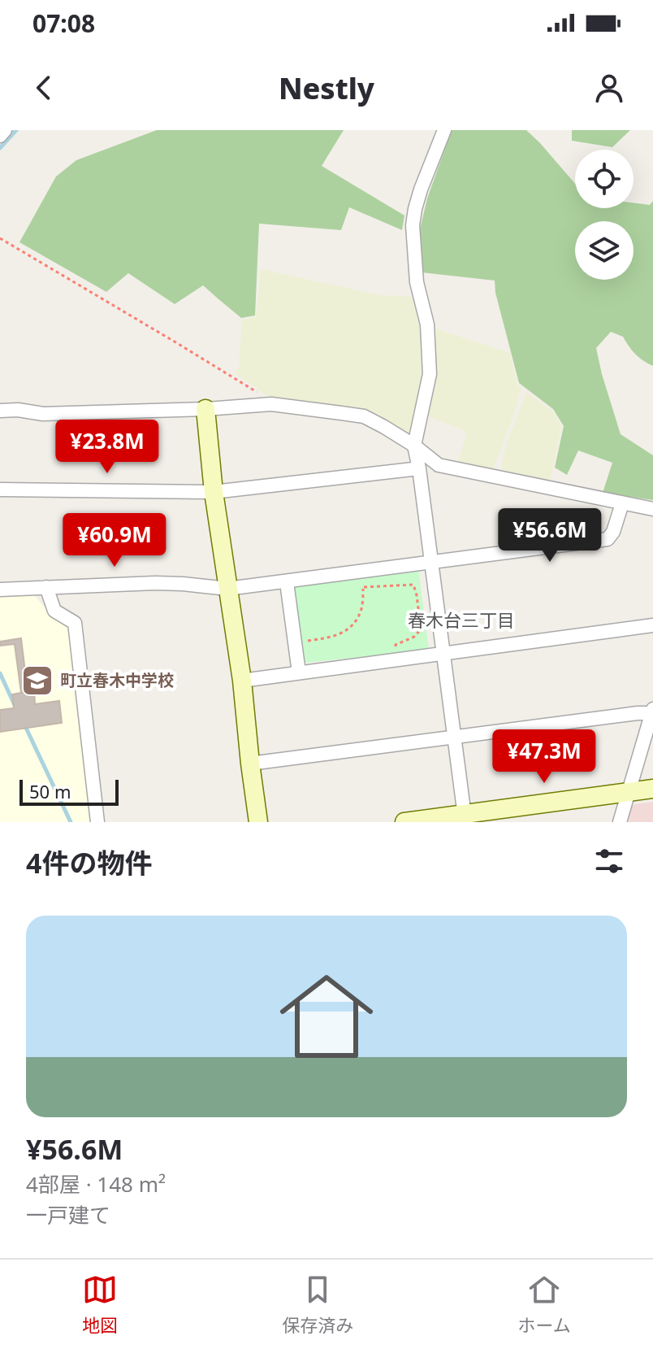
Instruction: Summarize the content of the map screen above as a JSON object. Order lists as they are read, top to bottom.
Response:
{
  "districts": ["春木台三丁目"],
  "places": {
    "school or university": ["町立春木中学校"]
  },
  "scale_bar": "50 m",
  "page": {
    "status": "07:08",
    "header": "Nestly",
    "price": [
      "¥23.8M",
      "¥56.6M",
      "¥60.9M",
      "¥47.3M"
    ],
    "scale": "50 m",
    "heading": "4件の物件",
    "list": [
      {
        "name": "¥56.6M",
        "note": "4部屋 · 148 m² · 一戸建て"
      }
    ],
    "tabs": ["地図", "保存済み", "ホーム"]
  }
}
